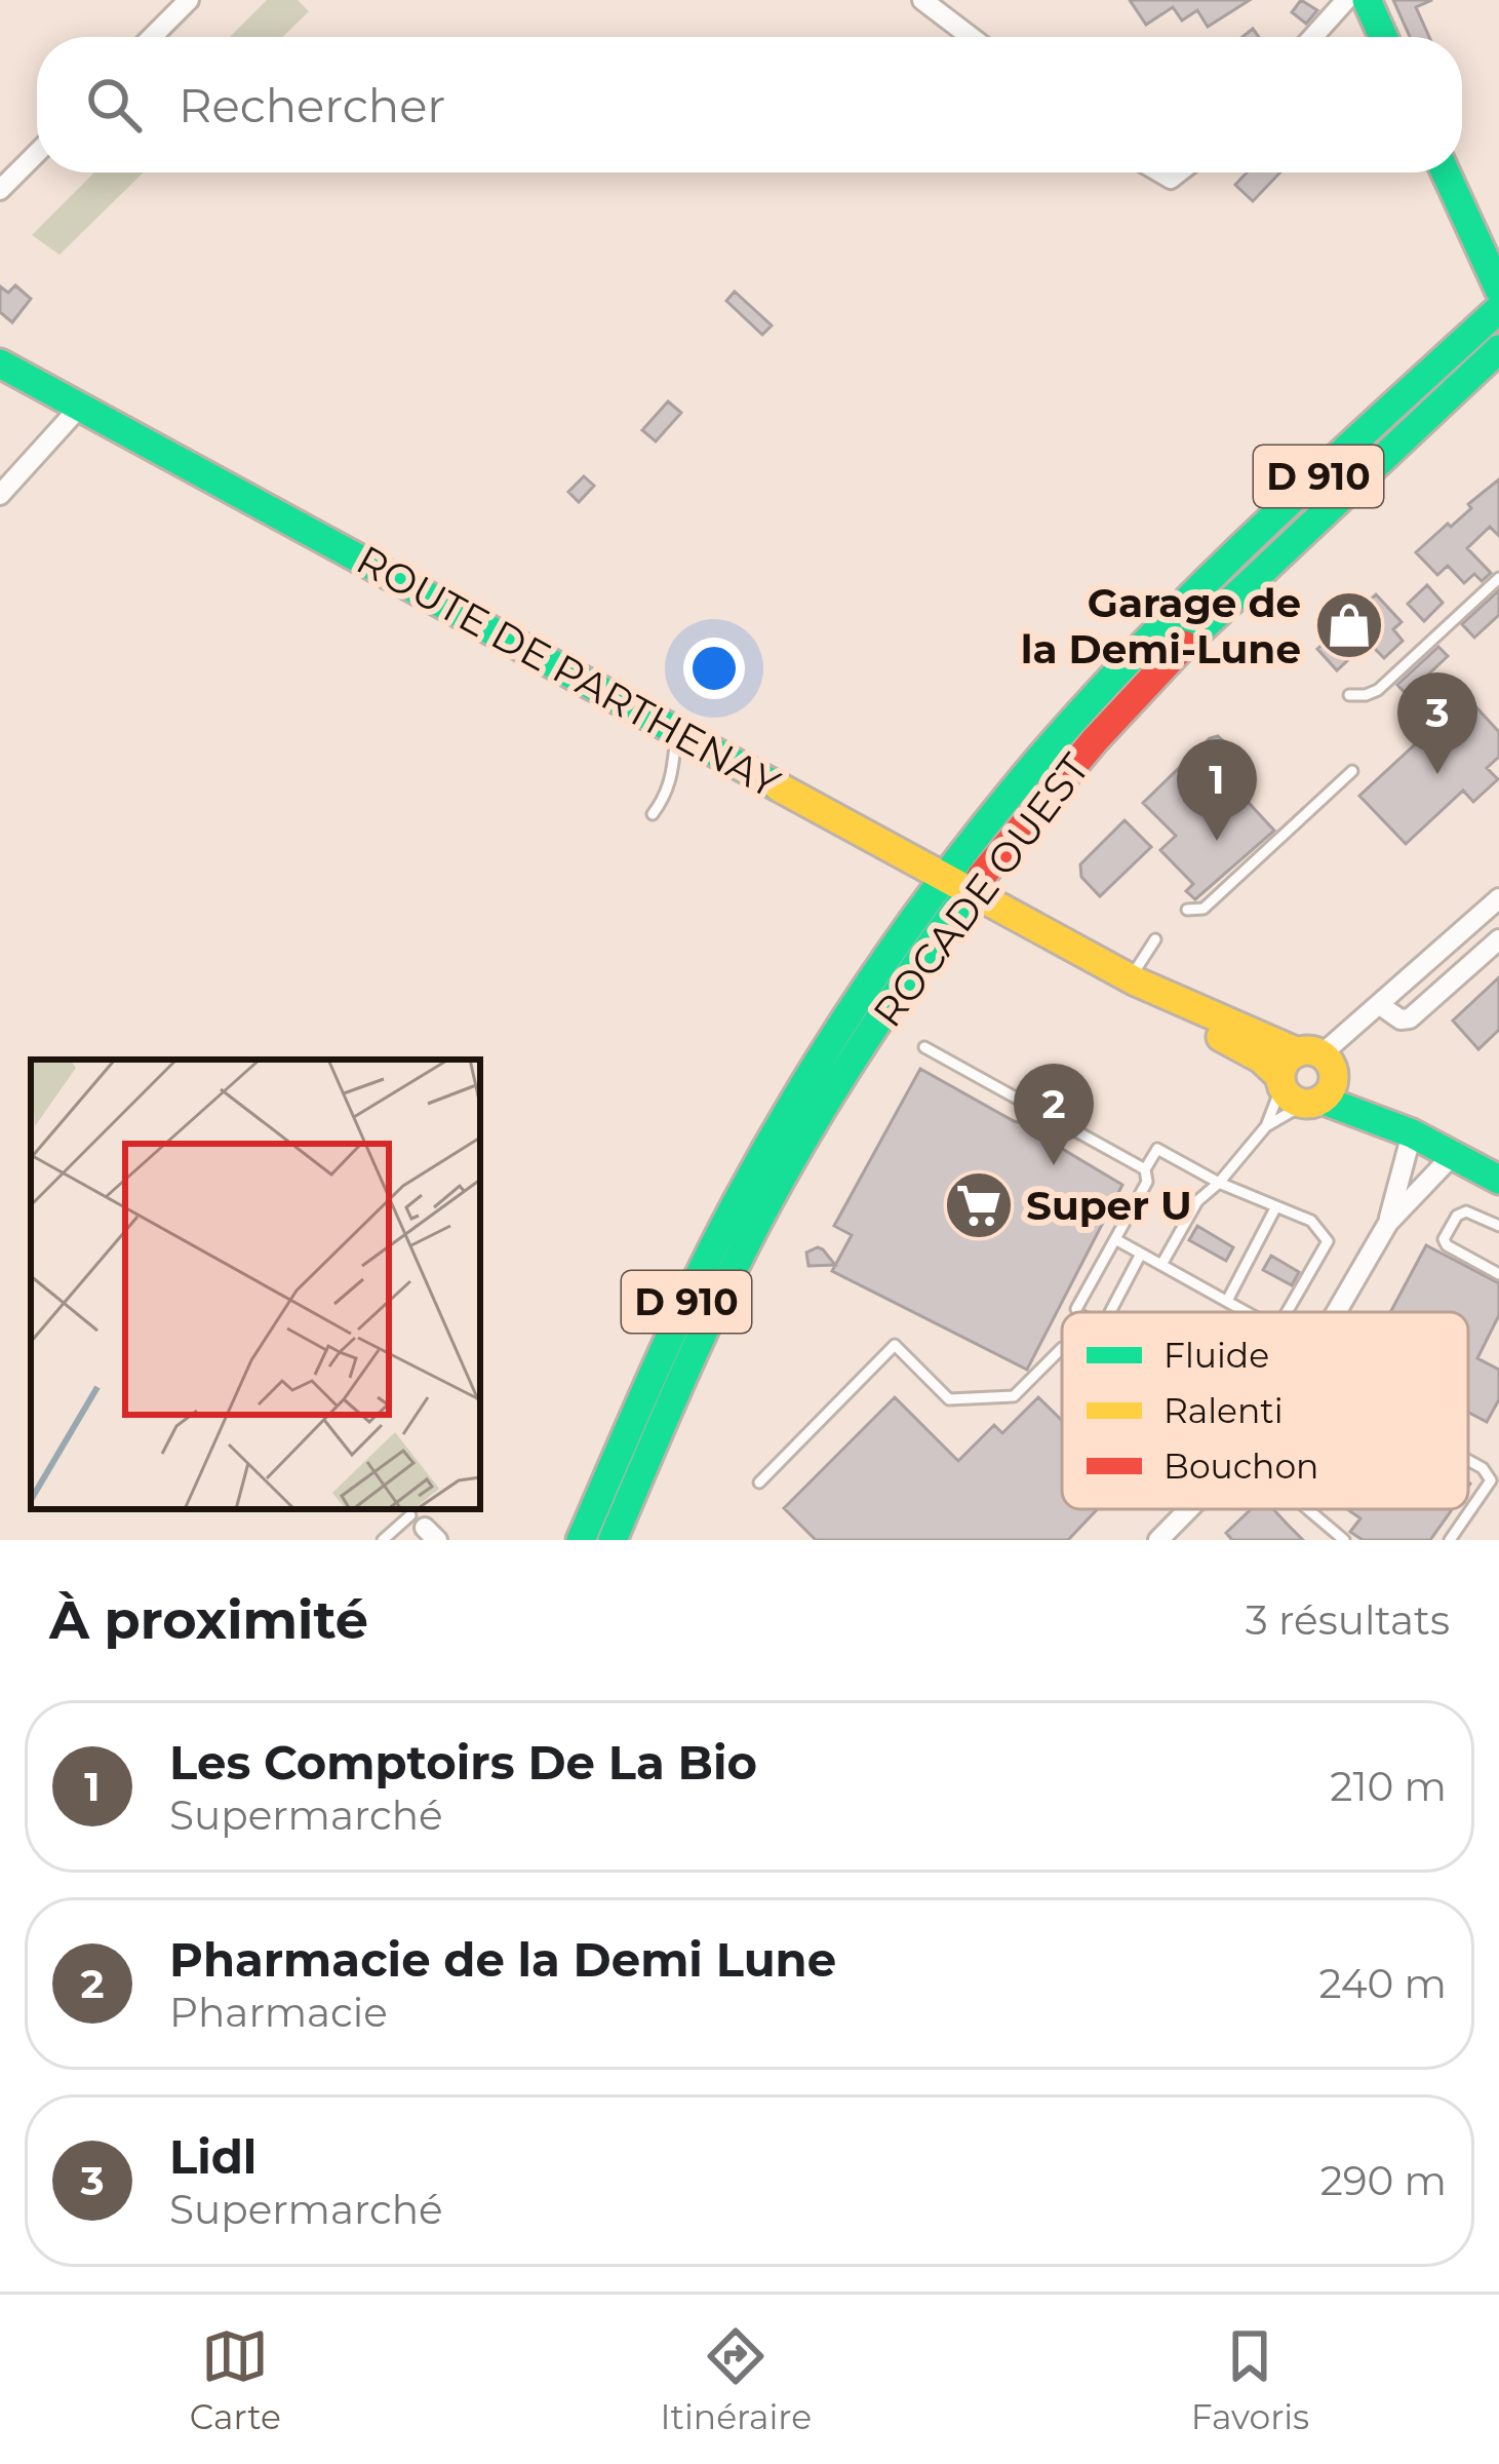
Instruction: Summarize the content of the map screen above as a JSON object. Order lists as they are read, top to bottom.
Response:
{
  "streets": {
    "main road": ["D 910", "ROUTE DE PARTHENAY", "ROCADE OUEST"]
  },
  "crossings": [
    ["D 910", "ROUTE DE PARTHENAY"],
    ["D 910", "ROCADE OUEST"],
    ["ROUTE DE PARTHENAY", "ROCADE OUEST"]
  ],
  "places": {
    "shop": ["Garage de la Demi-Lune"],
    "supermarket": ["Super U"]
  },
  "legend": ["Fluide", "Ralenti", "Bouchon"],
  "page": {
    "search": "Rechercher",
    "pins": ["3", "1", "2"],
    "heading": ["À proximité", "3 résultats"],
    "list": [
      {
        "mark": "1",
        "name": "Les Comptoirs De La Bio",
        "note": "Supermarché",
        "value": "210 m"
      },
      {
        "mark": "2",
        "name": "Pharmacie de la Demi Lune",
        "note": "Pharmacie",
        "value": "240 m"
      },
      {
        "mark": "3",
        "name": "Lidl",
        "note": "Supermarché",
        "value": "290 m"
      }
    ],
    "nav": ["Carte", "Itinéraire", "Favoris"]
  }
}
